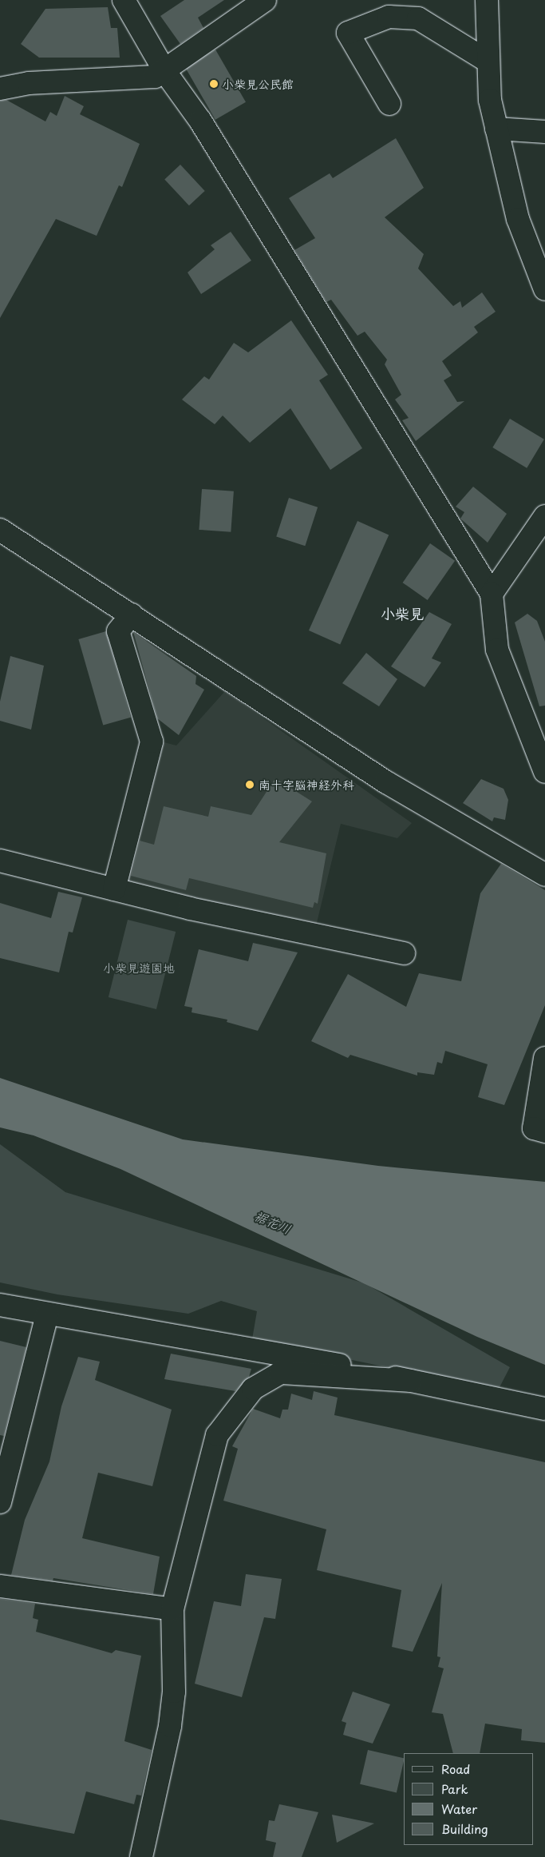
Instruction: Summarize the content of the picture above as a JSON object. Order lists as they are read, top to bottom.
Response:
{
  "districts": ["小柴見"],
  "water": ["裾花川"],
  "parks": ["小柴見遊園地"],
  "places": ["小柴見公民館", "南十字脳神経外科"],
  "legend": [
    "Road",
    "Park",
    "Water",
    "Building"
  ]
}
